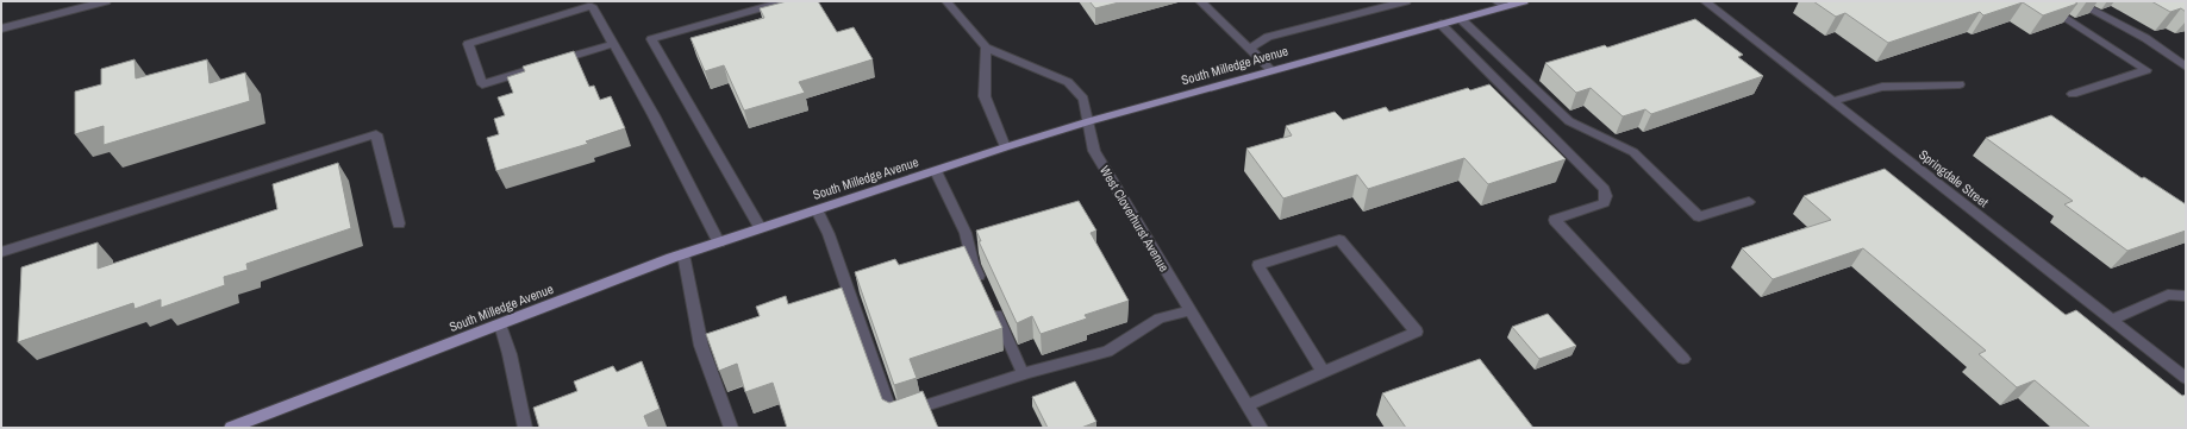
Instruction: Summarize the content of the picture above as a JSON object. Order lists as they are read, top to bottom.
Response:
{
  "streets": {
    "main road": ["South Milledge Avenue"],
    "street": ["Springdale Street", "West Cloverhurst Avenue"]
  },
  "crossings": [
    ["South Milledge Avenue", "West Cloverhurst Avenue"]
  ]
}
